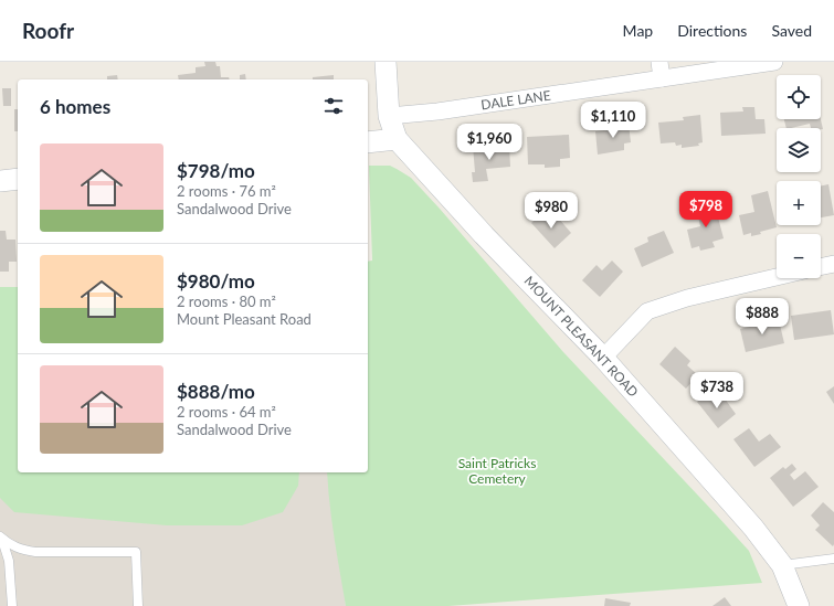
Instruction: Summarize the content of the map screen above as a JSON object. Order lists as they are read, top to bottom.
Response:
{
  "streets": {
    "street": ["DALE LANE", "MOUNT PLEASANT ROAD"]
  },
  "crossings": [
    ["DALE LANE", "MOUNT PLEASANT ROAD"]
  ],
  "parks": ["Saint Patricks Cemetery"],
  "page": {
    "header": "Roofr",
    "nav": ["Map", "Directions", "Saved"],
    "map_buttons": ["+", "−"],
    "heading": "6 homes",
    "price": [
      "$1,110",
      "$1,960",
      "$798",
      "$980",
      "$888",
      "$738"
    ],
    "list": [
      {
        "name": "$798/mo",
        "note": "2 rooms · 76 m² · Sandalwood Drive"
      },
      {
        "name": "$980/mo",
        "note": "2 rooms · 80 m² · Mount Pleasant Road"
      },
      {
        "name": "$888/mo",
        "note": "2 rooms · 64 m² · Sandalwood Drive"
      }
    ]
  }
}
